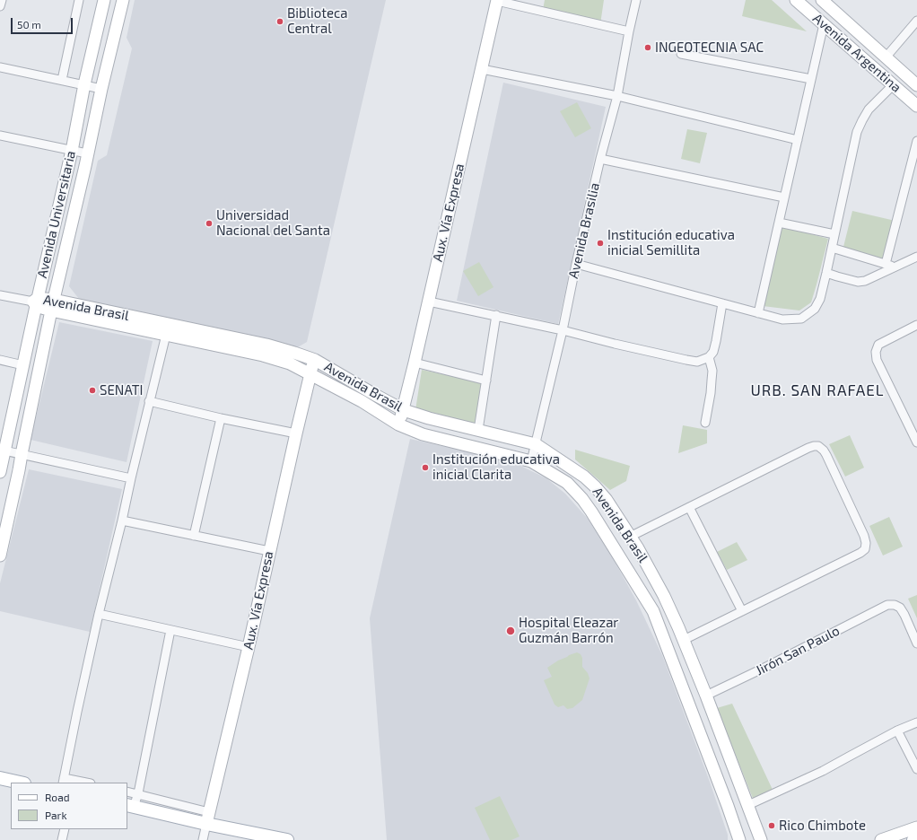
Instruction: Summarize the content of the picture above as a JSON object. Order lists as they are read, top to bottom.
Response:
{
  "streets": {
    "main road": [
      "Avenida Argentina",
      "Aux. Vía Expresa",
      "Avenida Universitaria",
      "Avenida Brasil"
    ],
    "street": ["Avenida Brasilia", "Jirón San Paulo"]
  },
  "crossings": [
    ["Aux. Vía Expresa", "Avenida Brasil"],
    ["Avenida Universitaria", "Avenida Brasil"],
    ["Avenida Brasilia", "Avenida Brasil"],
    ["Avenida Brasil", "Jirón San Paulo"]
  ],
  "districts": ["URB. SAN RAFAEL"],
  "places": [
    "Biblioteca Central",
    "INGEOTECNIA SAC",
    "Universidad Nacional del Santa",
    "Institución educativa inicial Semillita",
    "SENATI",
    "Institución educativa inicial Clarita",
    "Hospital Eleazar Guzmán Barrón",
    "Rico Chimbote"
  ],
  "legend": ["Road", "Park"],
  "scale_bar": "50 m"
}
